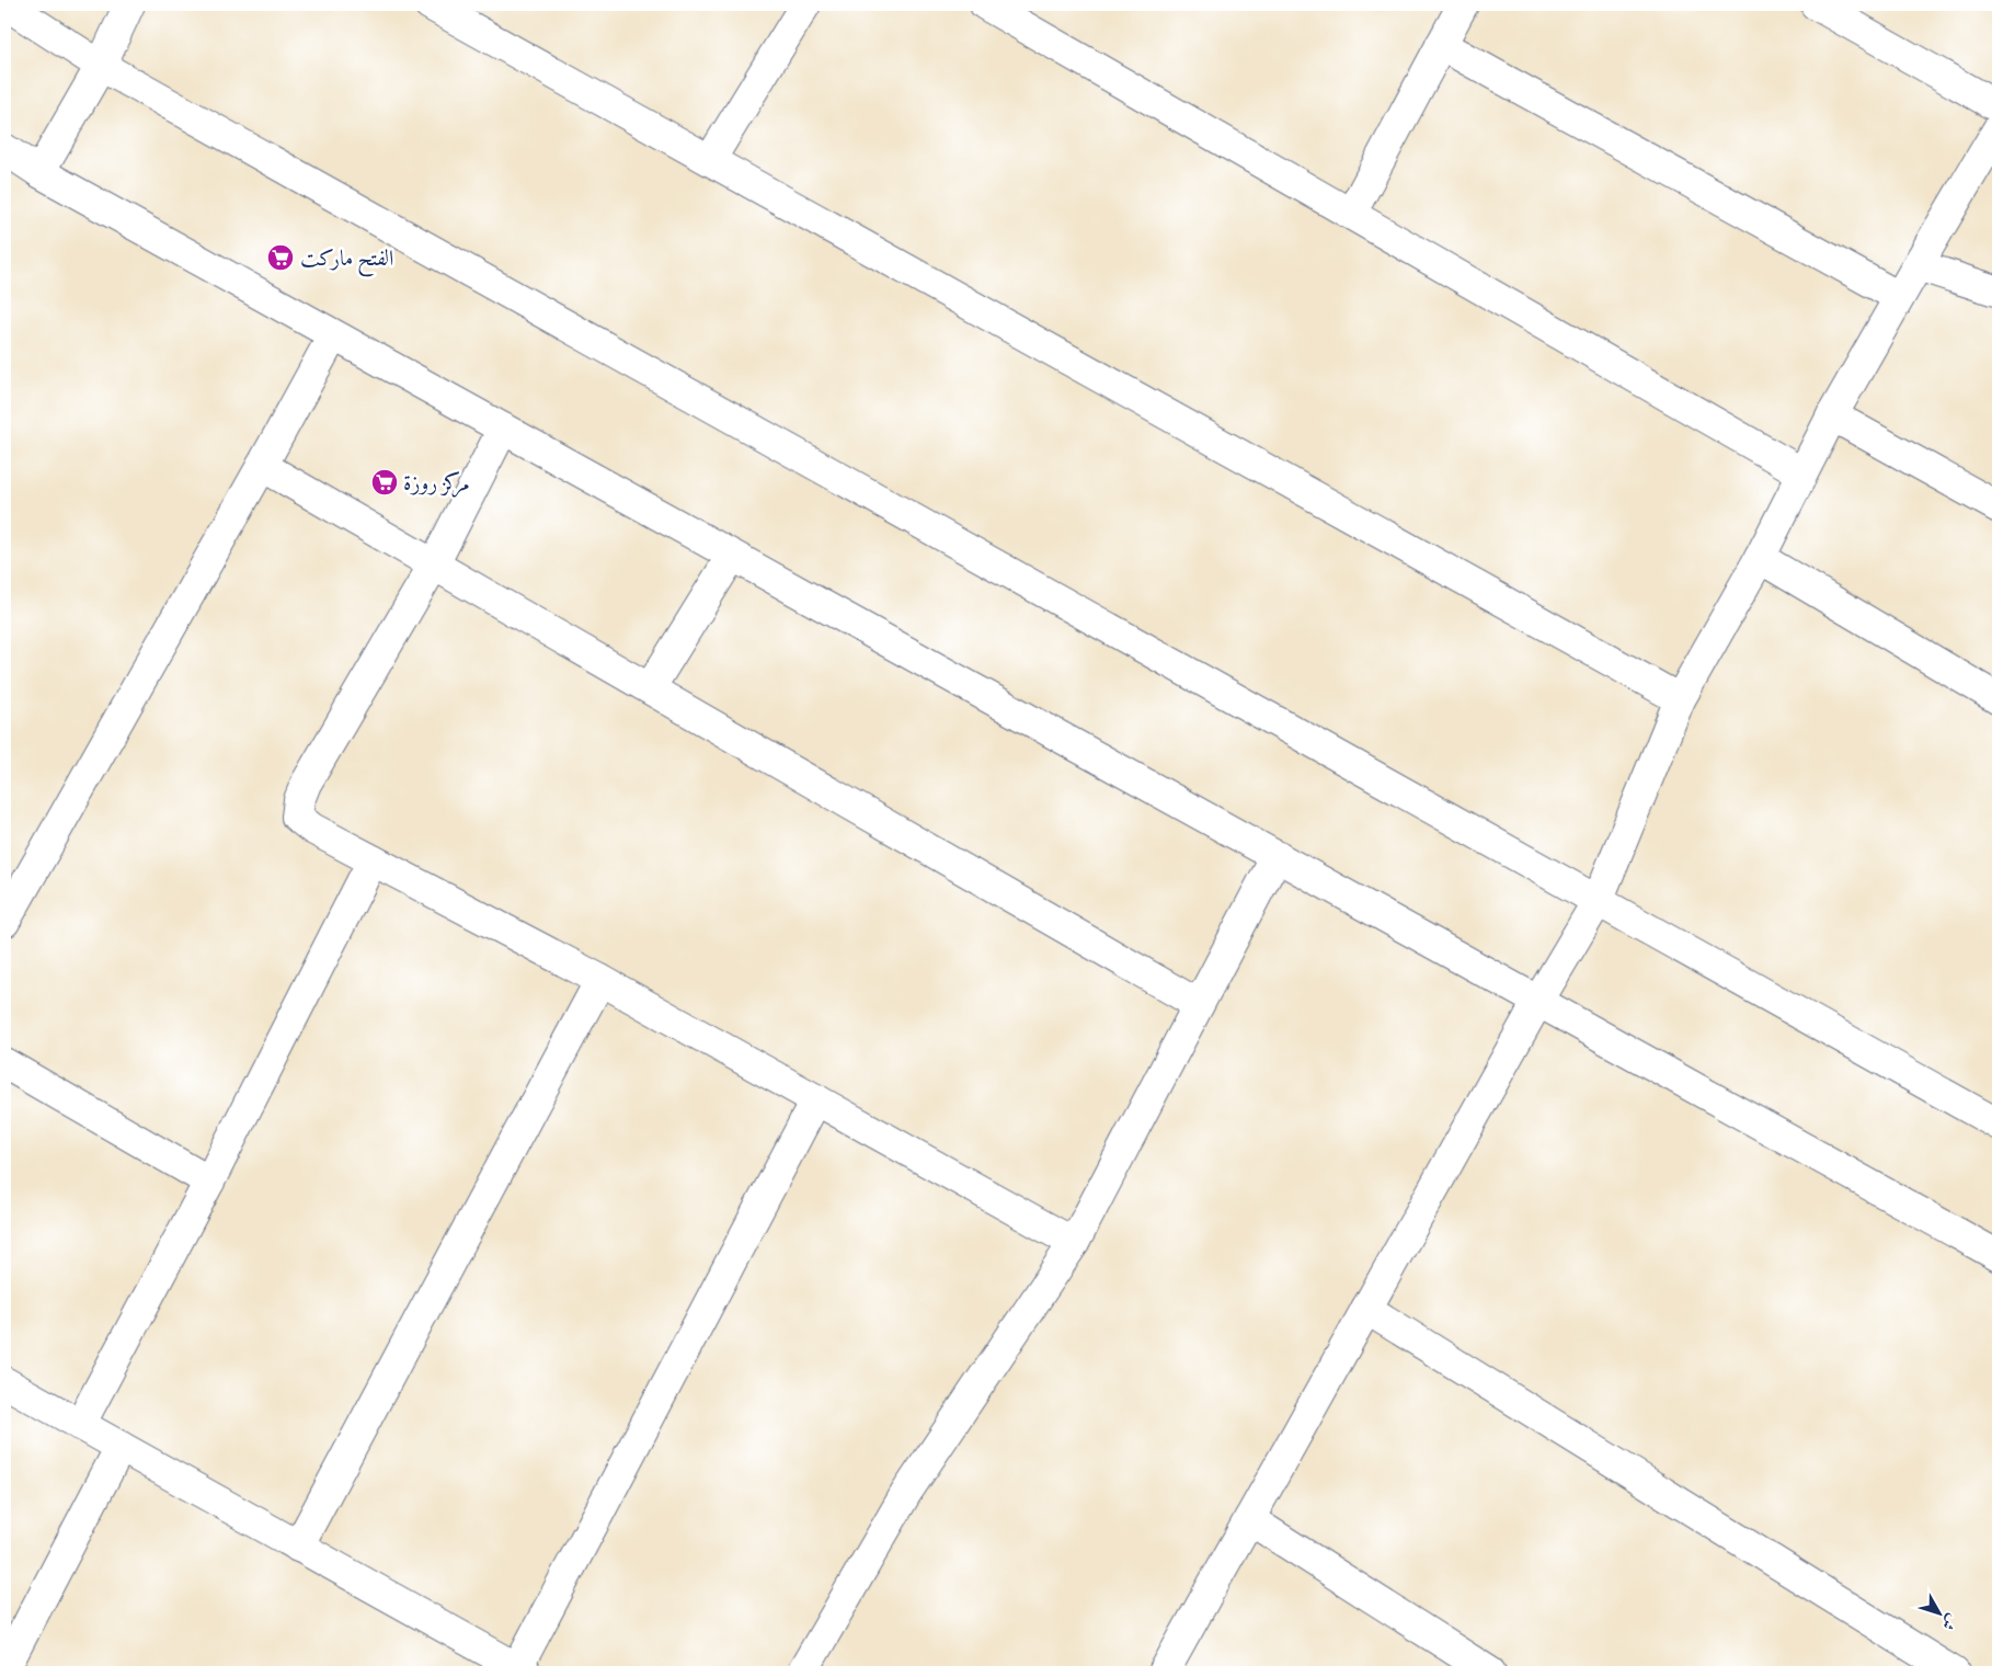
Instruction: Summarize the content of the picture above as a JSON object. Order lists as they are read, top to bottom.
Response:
{
  "places": {
    "supermarket": ["الفتح ماركت", "مركز روزة"]
  },
  "north": "bottom right"
}
